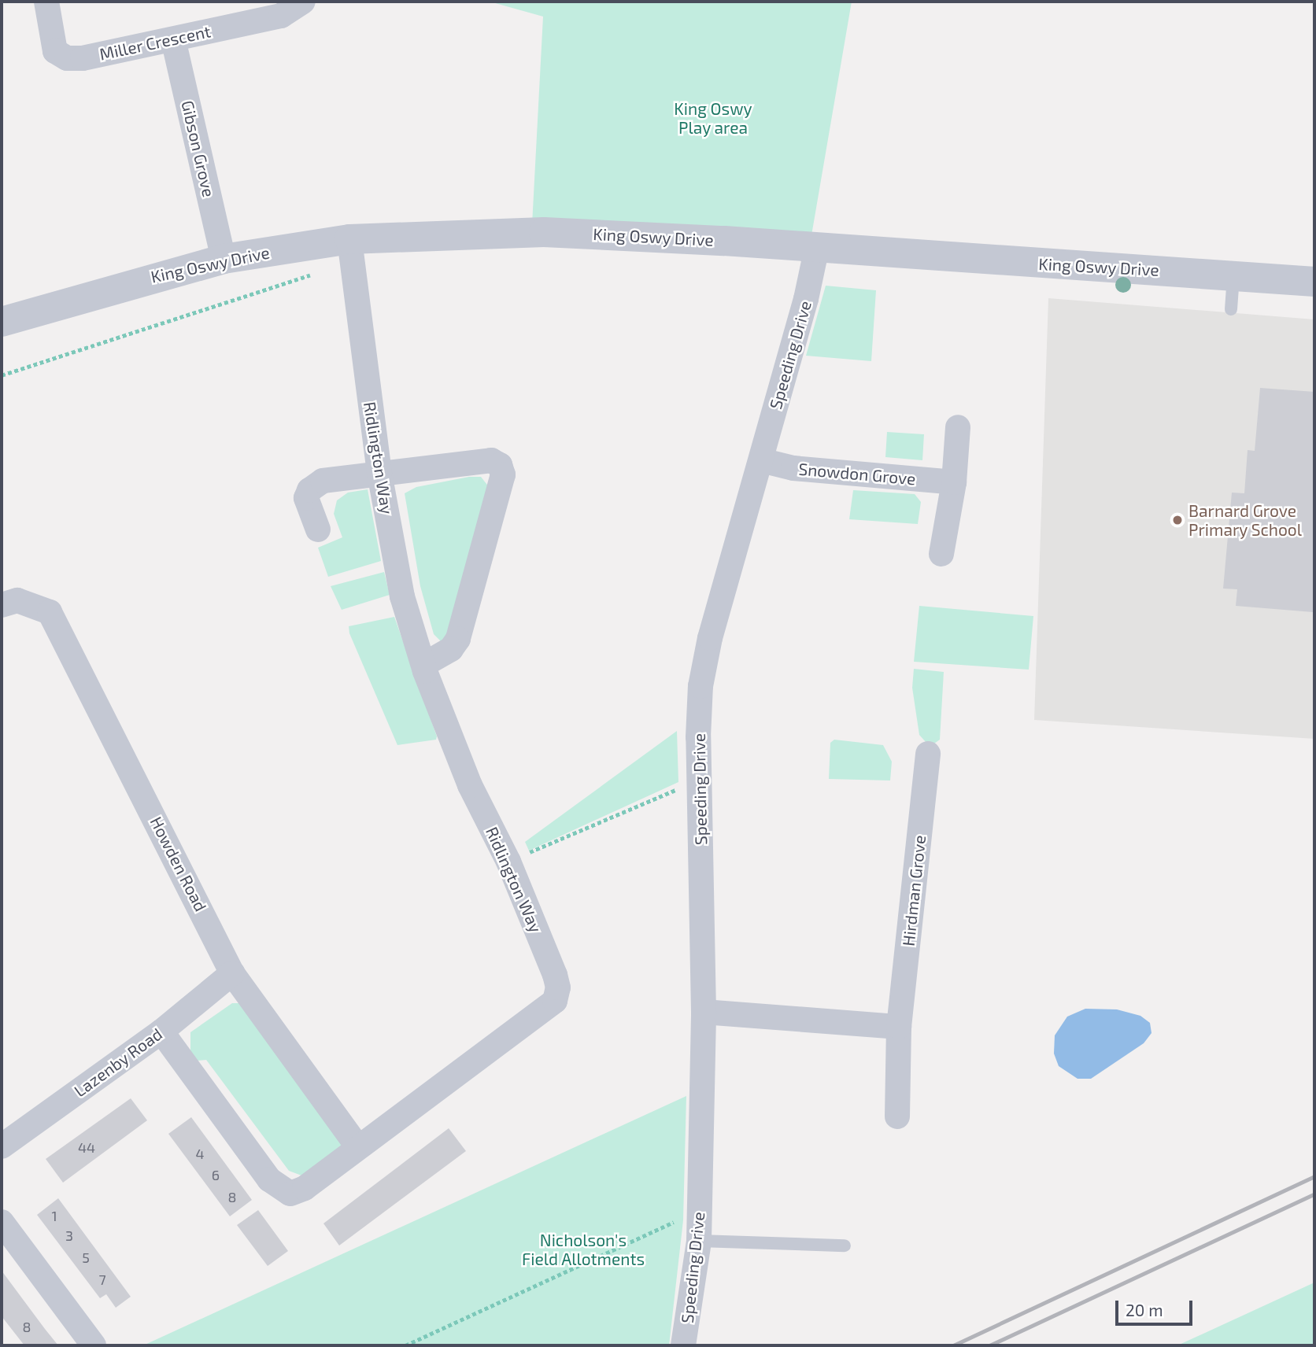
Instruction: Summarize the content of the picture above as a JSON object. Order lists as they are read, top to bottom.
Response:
{
  "streets": {
    "street": [
      "Miller Crescent",
      "Gibson Grove",
      "King Oswy Drive",
      "Speeding Drive",
      "Ridlington Way",
      "Snowdon Grove",
      "Howden Road",
      "Hirdman Grove",
      "Lazenby Road"
    ]
  },
  "crossings": [
    ["Miller Crescent", "Gibson Grove"],
    ["Gibson Grove", "King Oswy Drive"],
    ["King Oswy Drive", "Speeding Drive"],
    ["King Oswy Drive", "Ridlington Way"],
    ["Speeding Drive", "Snowdon Grove"],
    ["Ridlington Way", "Howden Road"],
    ["Ridlington Way", "Lazenby Road"],
    ["Howden Road", "Lazenby Road"]
  ],
  "parks": ["King Oswy Play area", "Nicholson's Field Allotments"],
  "places": ["Barnard Grove Primary School"],
  "house_numbers": [
    "44",
    "4",
    "6",
    "8",
    "1",
    "3",
    "5",
    "7",
    "8"
  ],
  "scale_bar": "20 m"
}
